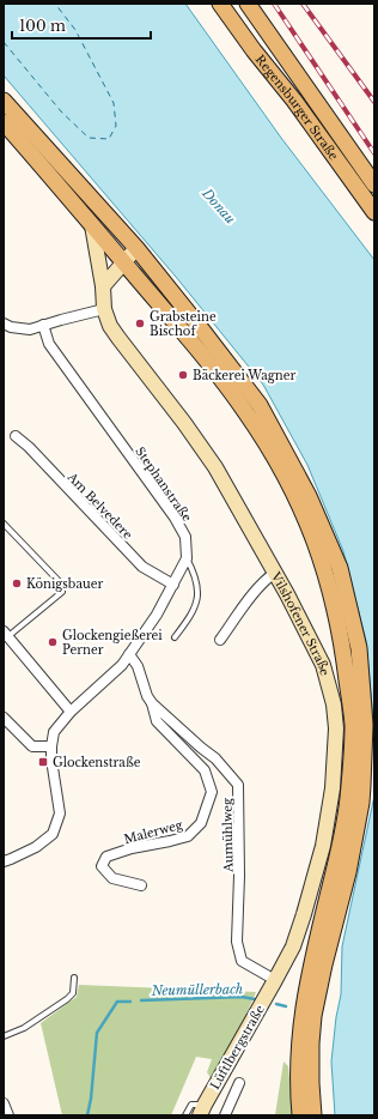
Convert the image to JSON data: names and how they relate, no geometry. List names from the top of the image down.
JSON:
{
  "streets": {
    "main road": ["Regensburger Straße"],
    "street": [
      "Stephanstraße",
      "Am Belvedere",
      "Vilshofener Straße",
      "Malerweg",
      "Aumühlweg",
      "Lüftlbergstraße"
    ]
  },
  "crossings": [
    ["Vilshofener Straße", "Aumühlweg"],
    ["Vilshofener Straße", "Lüftlbergstraße"],
    ["Malerweg", "Aumühlweg"],
    ["Aumühlweg", "Lüftlbergstraße"]
  ],
  "water": ["Donau", "Neumüllerbach"],
  "places": {
    "other": [
      "Grabsteine Bischof",
      "Bäckerei Wagner",
      "Königsbauer",
      "Glockengießerei Perner"
    ],
    "transit": ["Glockenstraße"]
  },
  "scale_bar": "100 m"
}
